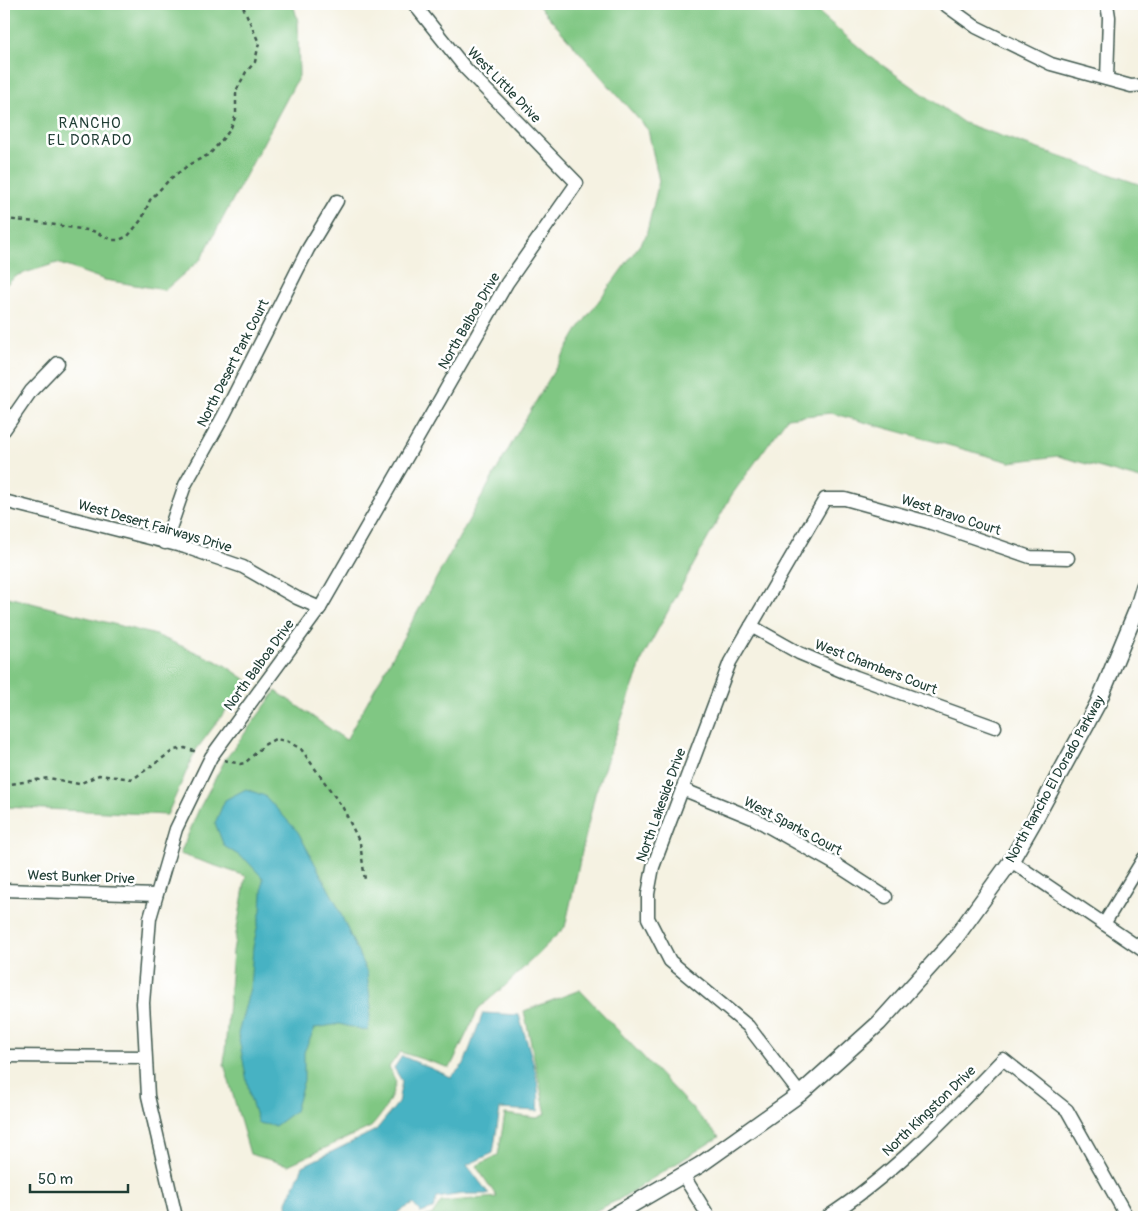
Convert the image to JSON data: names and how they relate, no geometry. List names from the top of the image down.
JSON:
{
  "streets": {
    "street": [
      "West Little Drive",
      "North Balboa Drive",
      "North Desert Park Court",
      "West Bravo Court",
      "West Desert Fairways Drive",
      "West Chambers Court",
      "North Rancho El Dorado Parkway",
      "North Lakeside Drive",
      "West Sparks Court",
      "West Bunker Drive",
      "North Kingston Drive"
    ]
  },
  "crossings": [
    ["West Little Drive", "North Balboa Drive"],
    ["North Balboa Drive", "West Desert Fairways Drive"],
    ["North Balboa Drive", "West Bunker Drive"],
    ["North Desert Park Court", "West Desert Fairways Drive"],
    ["West Bravo Court", "North Lakeside Drive"],
    ["West Chambers Court", "North Lakeside Drive"],
    ["North Rancho El Dorado Parkway", "North Lakeside Drive"],
    ["North Lakeside Drive", "West Sparks Court"]
  ],
  "districts": ["RANCHO EL DORADO"],
  "scale_bar": "50 m"
}
